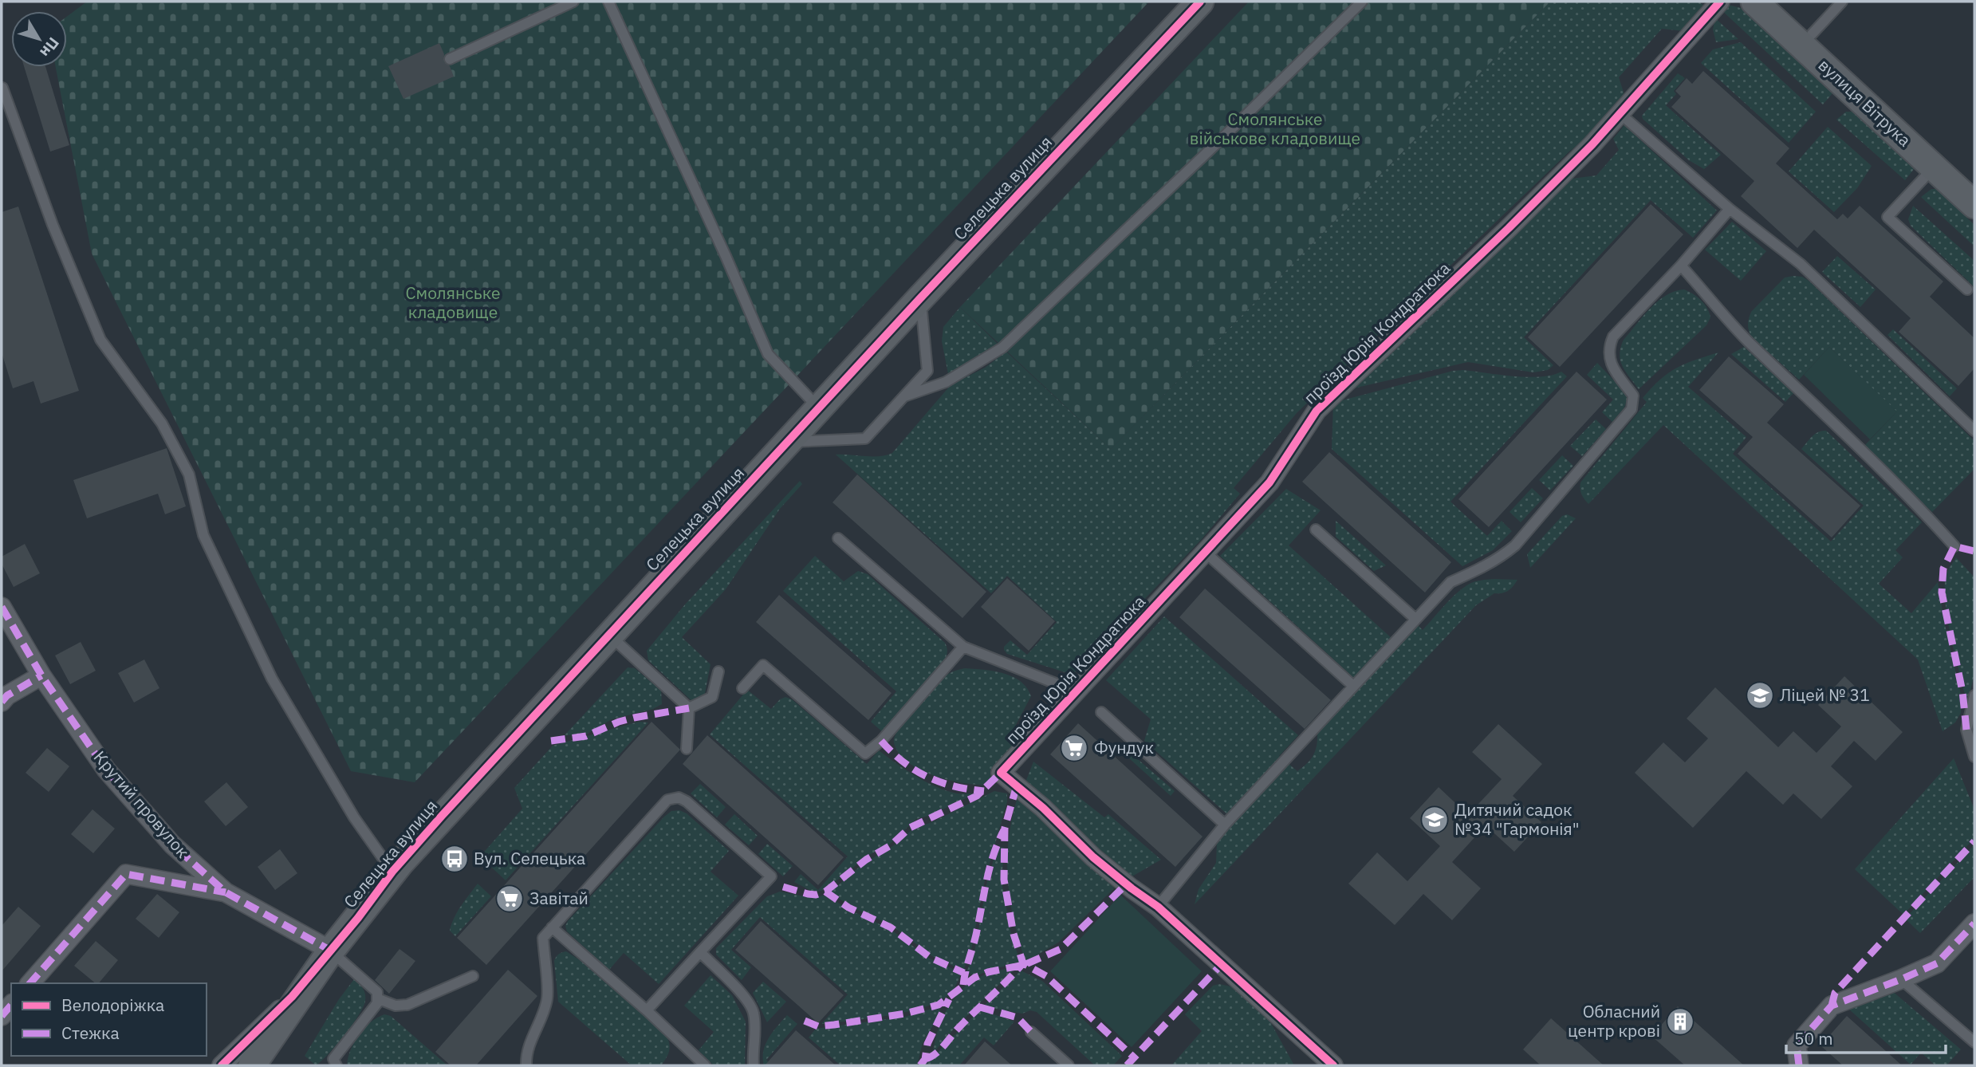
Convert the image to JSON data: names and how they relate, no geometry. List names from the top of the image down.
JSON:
{
  "streets": {
    "street": [
      "вулиця Вітрука",
      "Селецька вулиця",
      "проїзд Юрія Кондратюка",
      "Крутий провулок"
    ]
  },
  "crossings": [
    ["Селецька вулиця", "Крутий провулок"]
  ],
  "parks": ["Смолянське військове кладовище", "Смолянське кладовище"],
  "places": {
    "school or university": ["Ліцей № 31", "Дитячий садок №34 \"Гармонія\""],
    "supermarket": ["Фундук", "Завітай"],
    "bus stop": ["Вул. Селецька"],
    "building": ["Обласний центр крові"]
  },
  "legend": ["Велодоріжка", "Стежка"],
  "scale_bar": "50 m",
  "north": "bottom right"
}
